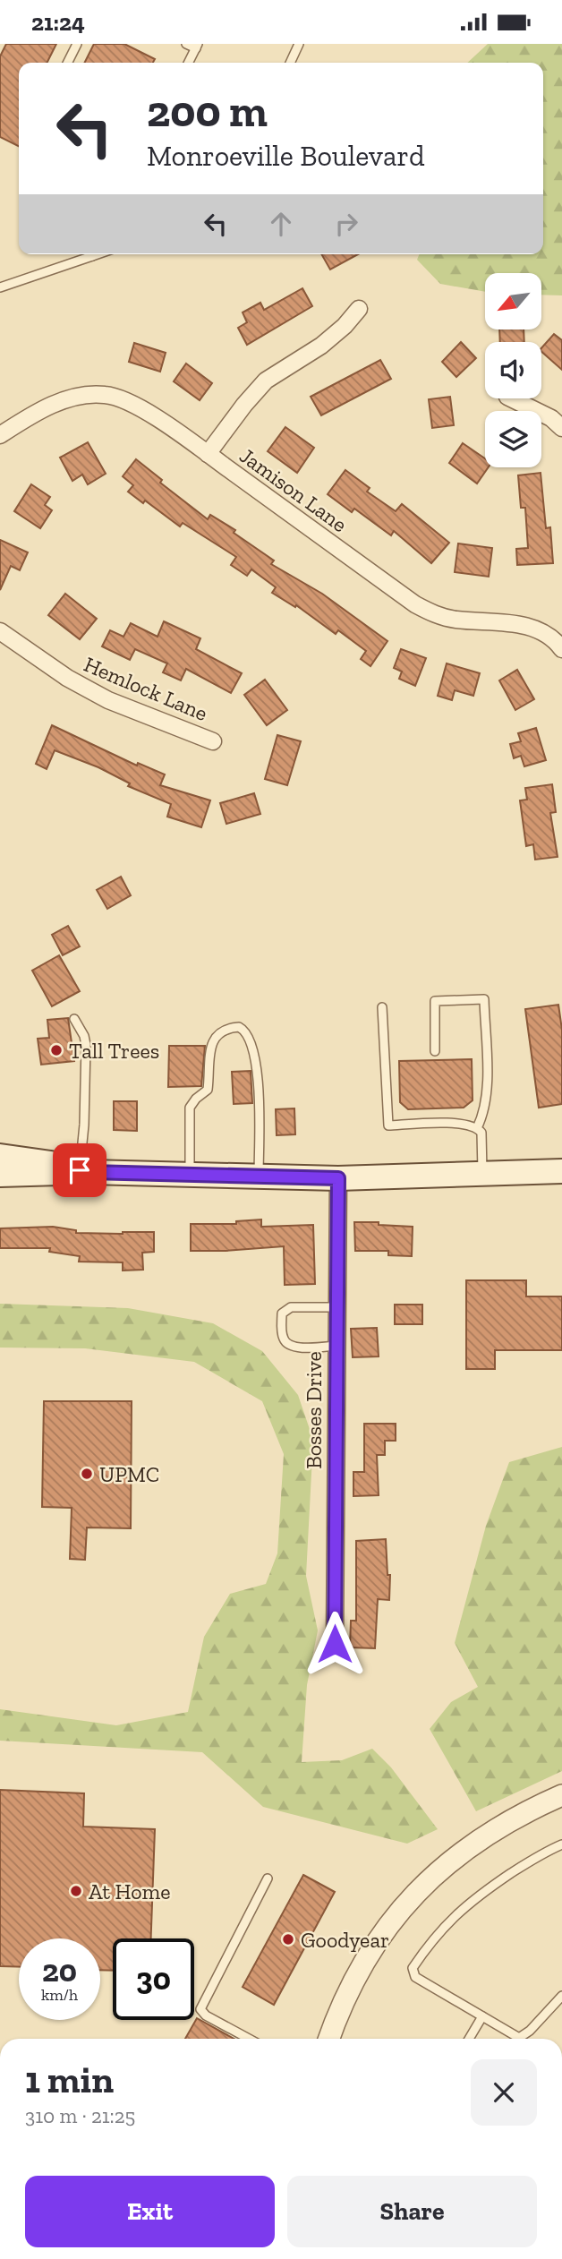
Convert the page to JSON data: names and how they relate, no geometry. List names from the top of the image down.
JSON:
{
  "streets": {
    "street": ["Jamison Lane", "Hemlock Lane", "Bosses Drive"]
  },
  "places": [
    "Tall Trees",
    "UPMC",
    "At Home",
    "Goodyear"
  ],
  "north": "bottom left",
  "page": {
    "status": "21:24",
    "turn": ["200 m", "Monroeville Boulevard"],
    "speed": "20 km/h",
    "limit": "30",
    "heading": ["1 min", "310 m · 21:25"],
    "buttons": ["Exit", "Share"]
  }
}
